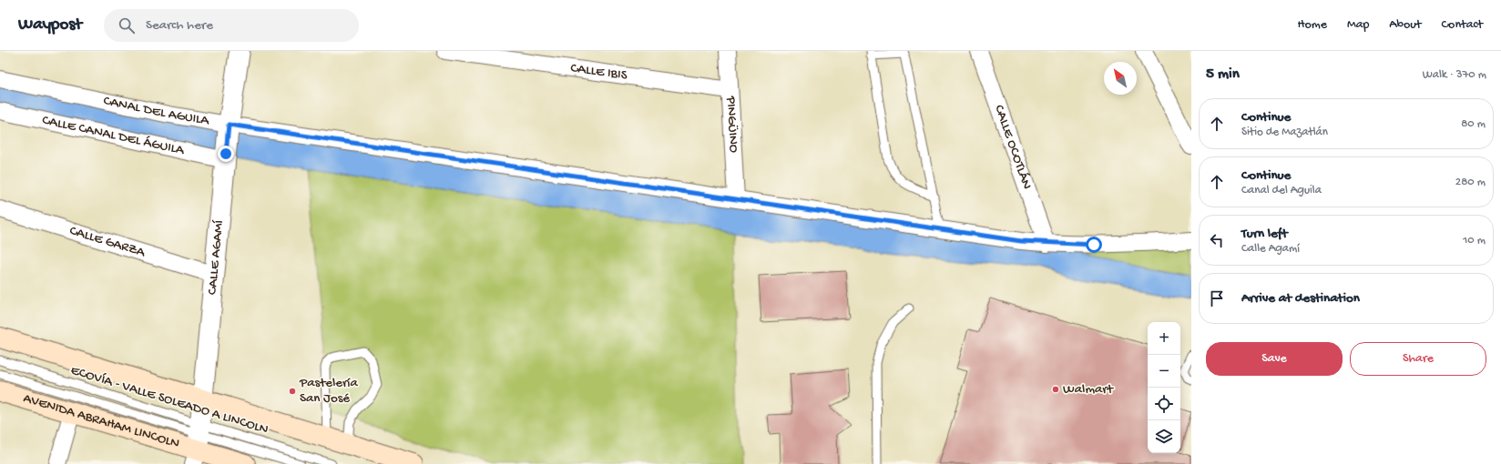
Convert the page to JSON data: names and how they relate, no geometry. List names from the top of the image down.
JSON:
{
  "streets": {
    "main road": ["AVENIDA ABRAHAM LINCOLN"],
    "street": [
      "CALLE IBIS",
      "CANAL DEL AGUILA",
      "PINGÜINO",
      "CALLE CANAL DEL ÁGUILA",
      "CALLE OCOTLÁN",
      "CALLE GARZA",
      "CALLE AGAMÍ"
    ],
    "lane": ["ECOVÍA - VALLE SOLEADO A LINCOLN"]
  },
  "crossings": [
    ["CALLE IBIS", "PINGÜINO"],
    ["CANAL DEL AGUILA", "PINGÜINO"],
    ["CANAL DEL AGUILA", "CALLE OCOTLÁN"],
    ["CANAL DEL AGUILA", "CALLE AGAMÍ"],
    ["CALLE CANAL DEL ÁGUILA", "CALLE AGAMÍ"],
    ["CALLE GARZA", "CALLE AGAMÍ"],
    ["CALLE AGAMÍ", "ECOVÍA - VALLE SOLEADO A LINCOLN"],
    ["CALLE AGAMÍ", "AVENIDA ABRAHAM LINCOLN"],
    ["ECOVÍA - VALLE SOLEADO A LINCOLN", "AVENIDA ABRAHAM LINCOLN"]
  ],
  "places": ["Walmart", "Pastelería San José"],
  "north": "top left",
  "page": {
    "header": "Waypost",
    "search": "Search here",
    "nav": [
      "Home",
      "Map",
      "About",
      "Contact"
    ],
    "heading": ["5 min", "Walk · 370 m"],
    "list": [
      ["Continue", "Sitio de Mazatlán", "80 m"],
      ["Continue", "Canal del Aguila", "280 m"],
      ["Turn left", "Calle Agamí", "10 m"],
      "Arrive at destination"
    ],
    "map_buttons": ["+", "−"],
    "buttons": ["Save", "Share"]
  }
}
